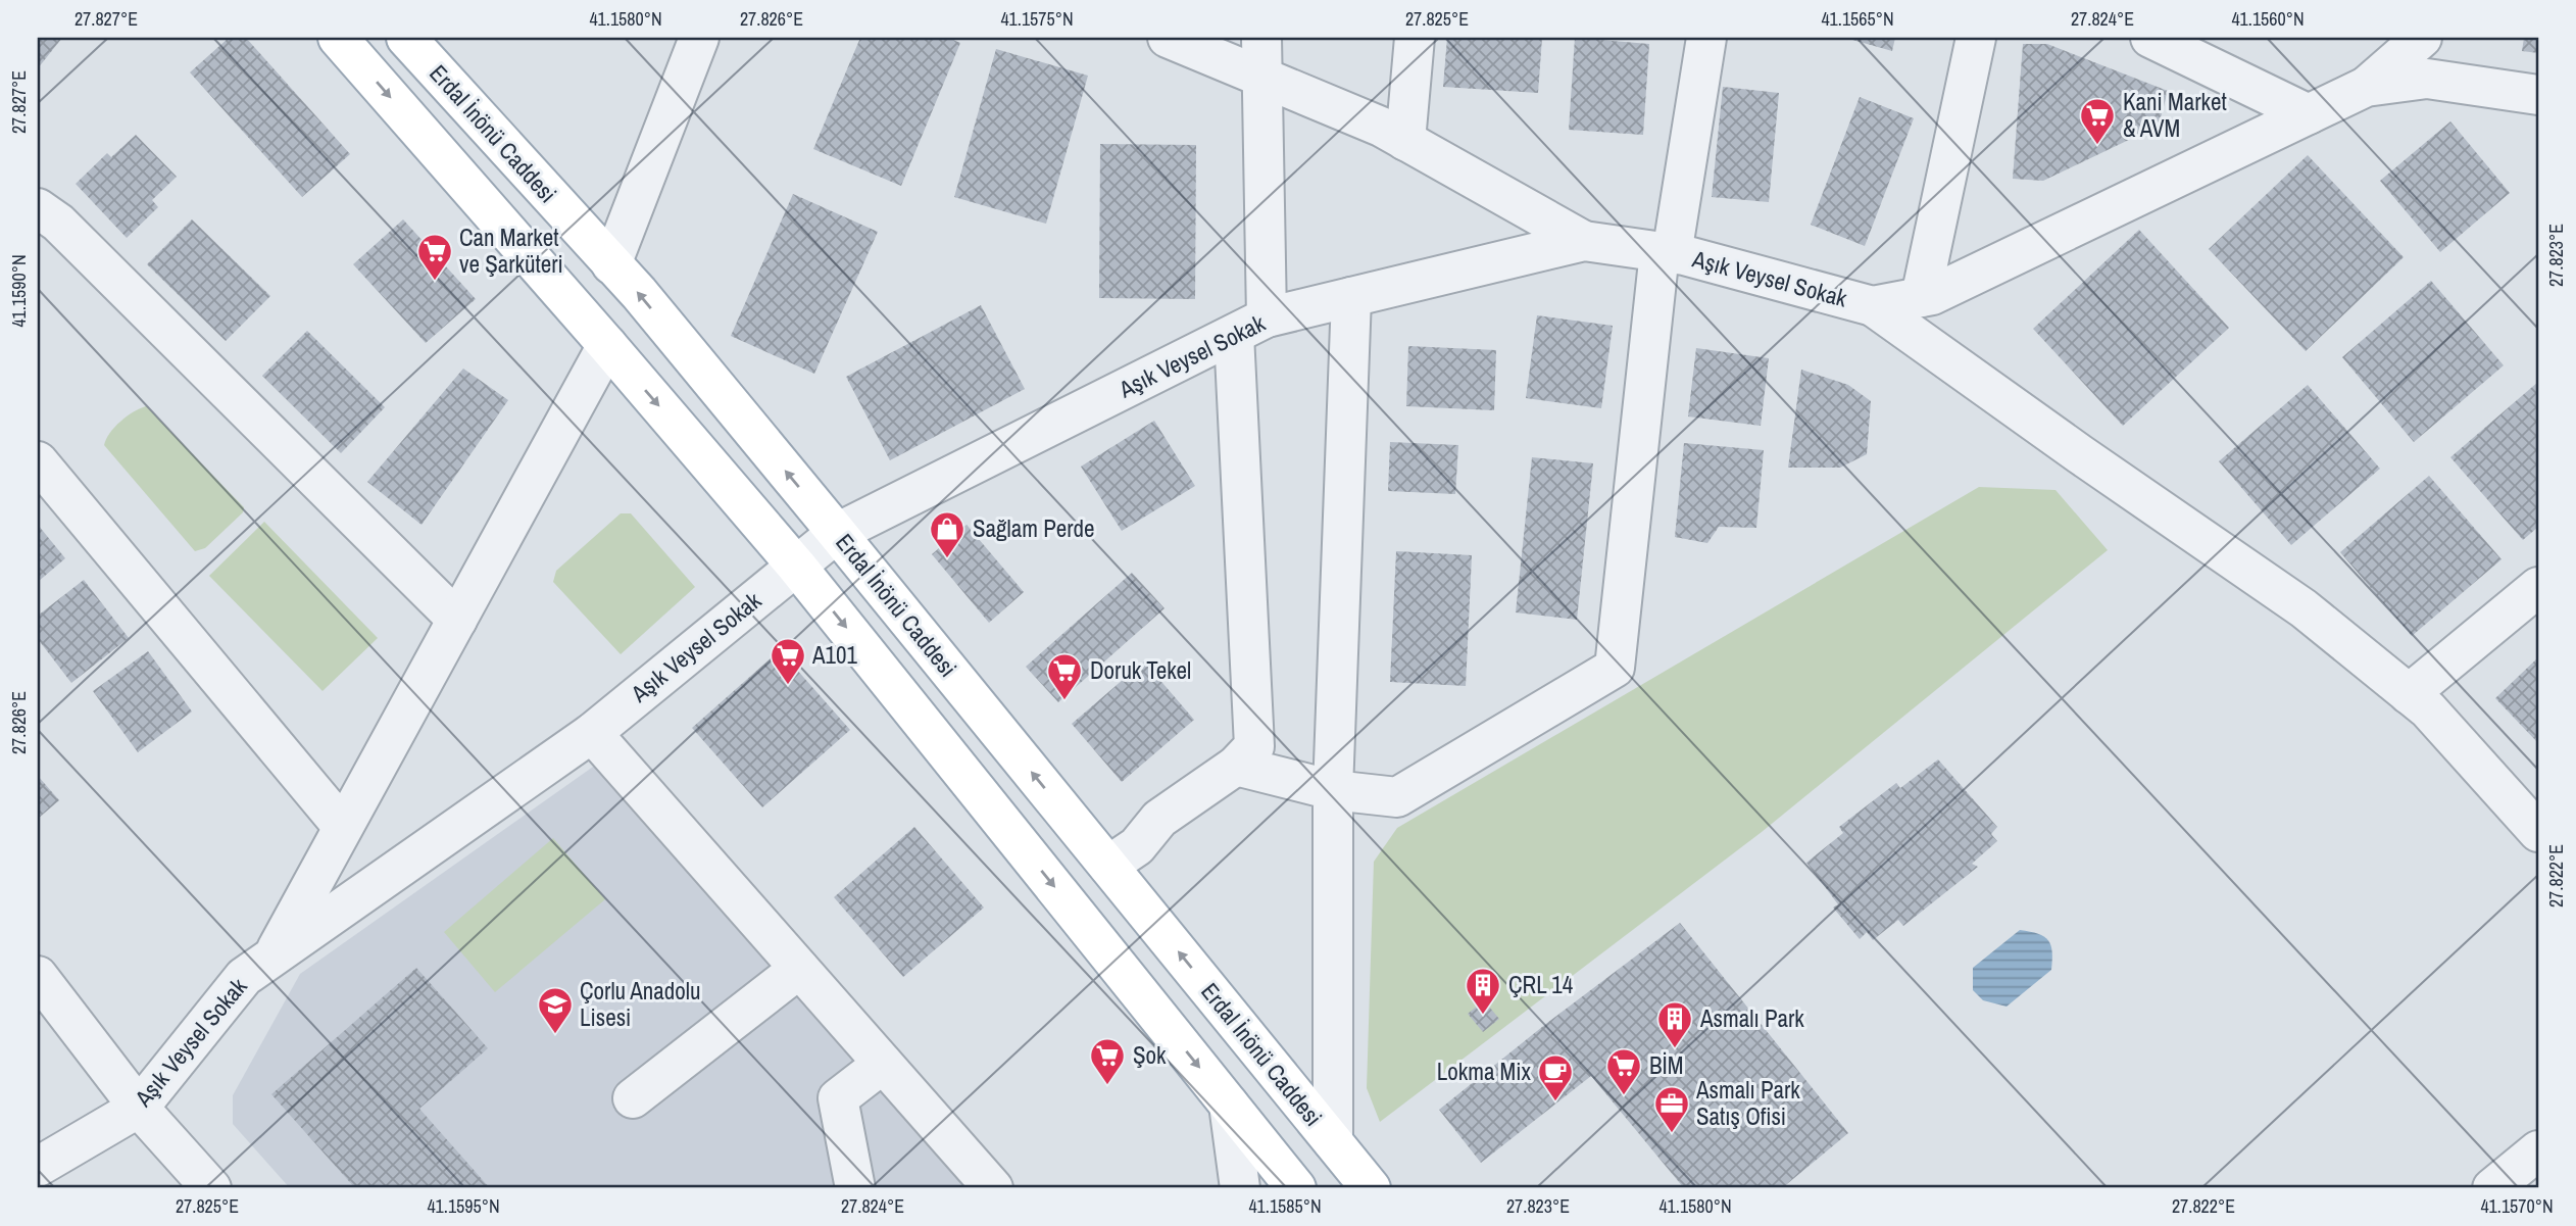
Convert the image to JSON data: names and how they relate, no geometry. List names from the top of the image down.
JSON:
{
  "streets": {
    "main road": ["Erdal İnönü Caddesi"],
    "street": ["Aşık Veysel Sokak"]
  },
  "crossings": [
    ["Erdal İnönü Caddesi", "Aşık Veysel Sokak"]
  ],
  "places": {
    "supermarket": [
      "Kani Market & AVM",
      "Can Market ve Şarküteri",
      "A101",
      "Doruk Tekel",
      "Şok",
      "BİM"
    ],
    "shop": ["Sağlam Perde"],
    "building": ["ÇRL 14", "Asmalı Park"],
    "school or university": ["Çorlu Anadolu Lisesi"],
    "cafe": ["Lokma Mix"],
    "office": ["Asmalı Park Satış Ofisi"]
  },
  "coordinates": [
    "27.827°E",
    "41.1580°N",
    "27.826°E",
    "41.1575°N",
    "27.825°E",
    "41.1565°N",
    "27.824°E",
    "41.1560°N",
    "27.823°E",
    "41.1590°N",
    "27.822°E",
    "41.1595°N",
    "41.1585°N",
    "41.1570°N"
  ]
}
